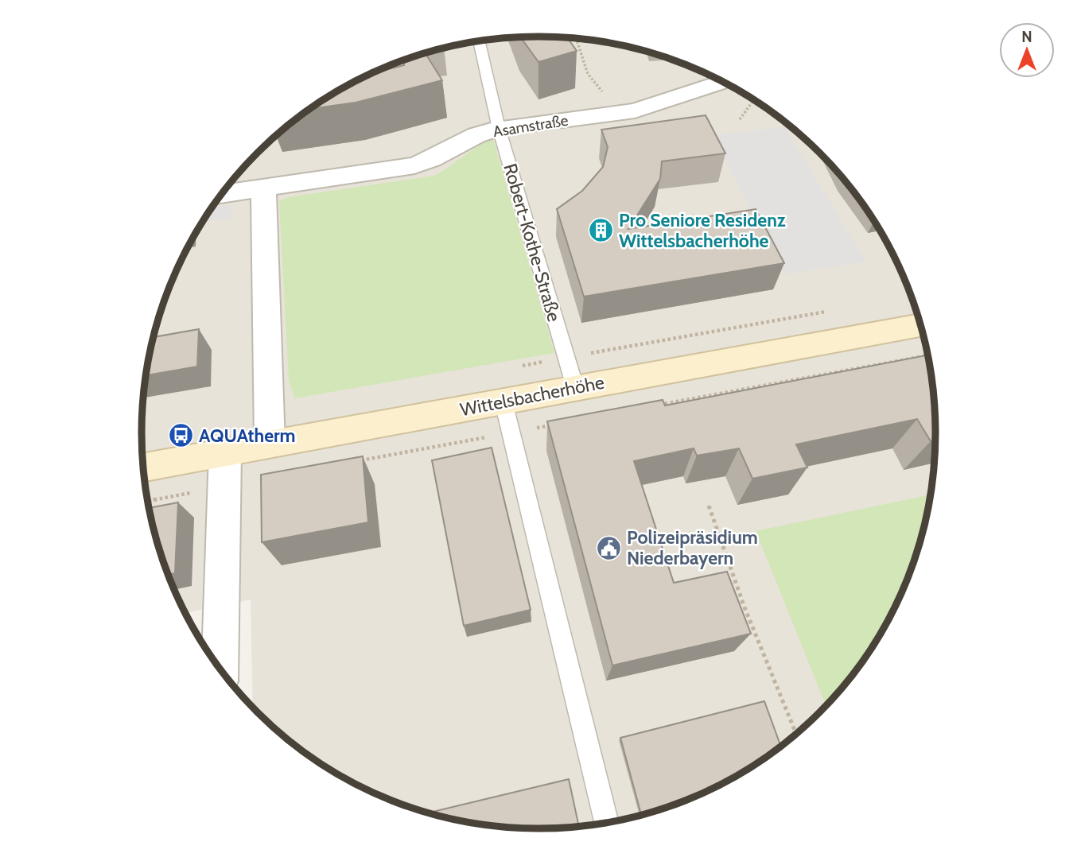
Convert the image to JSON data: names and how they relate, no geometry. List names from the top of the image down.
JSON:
{
  "streets": {
    "street": ["Asamstraße", "Wittelsbacherhöhe"],
    "lane": ["Robert-Kothe-Straße"]
  },
  "crossings": [
    ["Asamstraße", "Robert-Kothe-Straße"],
    ["Robert-Kothe-Straße", "Wittelsbacherhöhe"]
  ],
  "places": {
    "building": ["Pro Seniore Residenz Wittelsbacherhöhe"],
    "bus stop": ["AQUAtherm"],
    "public building": ["Polizeipräsidium Niederbayern"]
  },
  "north": "top"
}
